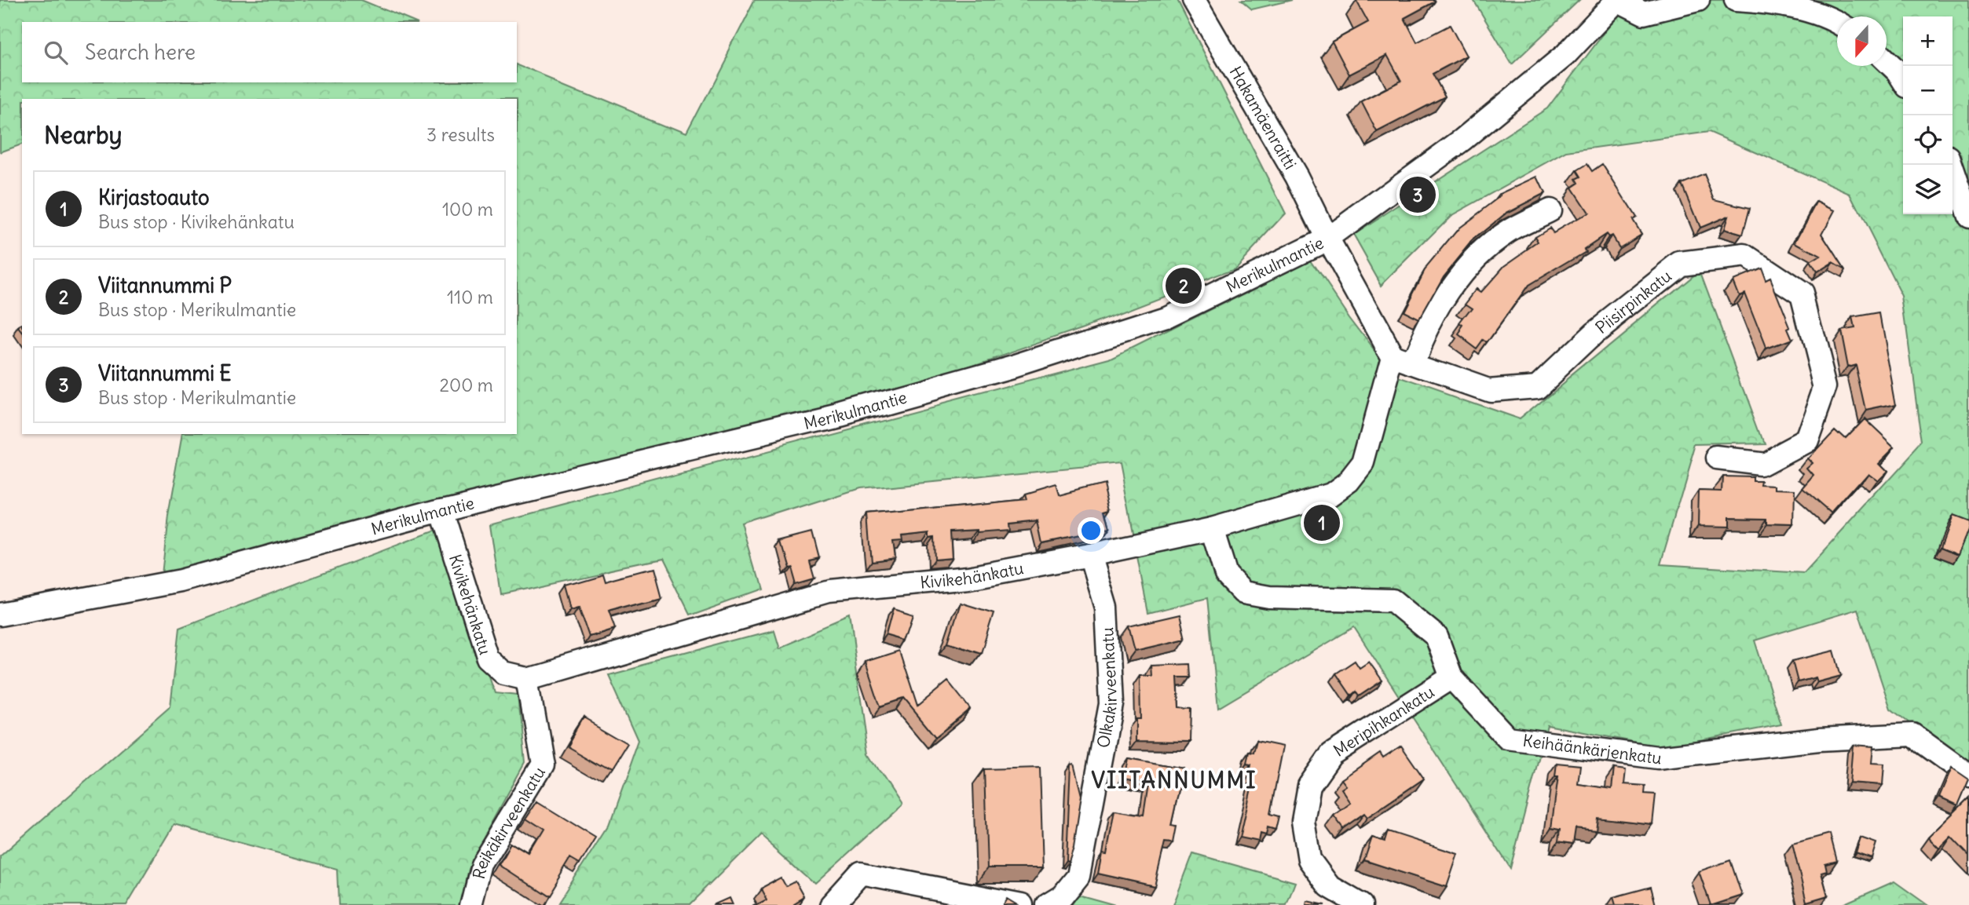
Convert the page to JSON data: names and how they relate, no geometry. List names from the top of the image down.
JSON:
{
  "streets": {
    "street": [
      "Hakamäenraitti",
      "Merikulmantie",
      "Piisirpinkatu",
      "Kivikehänkatu",
      "Olkakirveenkatu",
      "Meripihkankatu",
      "Keihäänkärjenkatu",
      "Reikäkirveenkatu"
    ]
  },
  "crossings": [
    ["Hakamäenraitti", "Merikulmantie"],
    ["Merikulmantie", "Kivikehänkatu"],
    ["Piisirpinkatu", "Kivikehänkatu"],
    ["Kivikehänkatu", "Olkakirveenkatu"],
    ["Kivikehänkatu", "Keihäänkärjenkatu"],
    ["Kivikehänkatu", "Reikäkirveenkatu"],
    ["Meripihkankatu", "Keihäänkärjenkatu"]
  ],
  "districts": ["VIITANNUMMI"],
  "north": "bottom",
  "page": {
    "map_buttons": ["+", "−"],
    "search": "Search here",
    "heading": ["Nearby", "3 results"],
    "list": [
      {
        "mark": "1",
        "name": "Kirjastoauto",
        "note": "Bus stop · Kivikehänkatu",
        "value": "100 m"
      },
      {
        "mark": "2",
        "name": "Viitannummi P",
        "note": "Bus stop · Merikulmantie",
        "value": "110 m"
      },
      {
        "mark": "3",
        "name": "Viitannummi E",
        "note": "Bus stop · Merikulmantie",
        "value": "200 m"
      }
    ],
    "pins": ["3", "2", "1"]
  }
}
